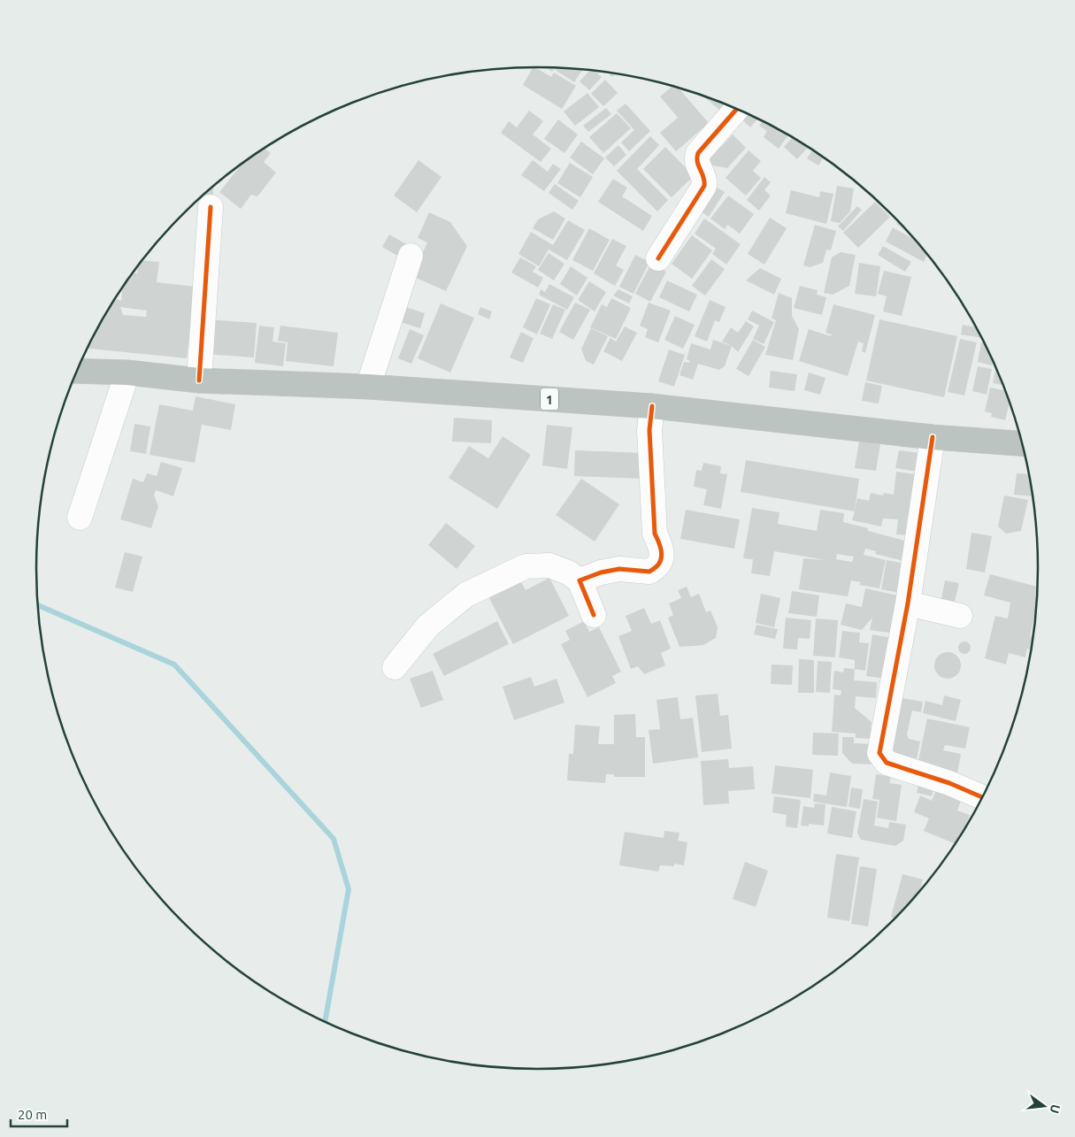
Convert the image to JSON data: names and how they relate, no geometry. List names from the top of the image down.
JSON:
{
  "streets": {
    "highway": ["1"]
  },
  "scale_bar": "20 m",
  "north": "right"
}
